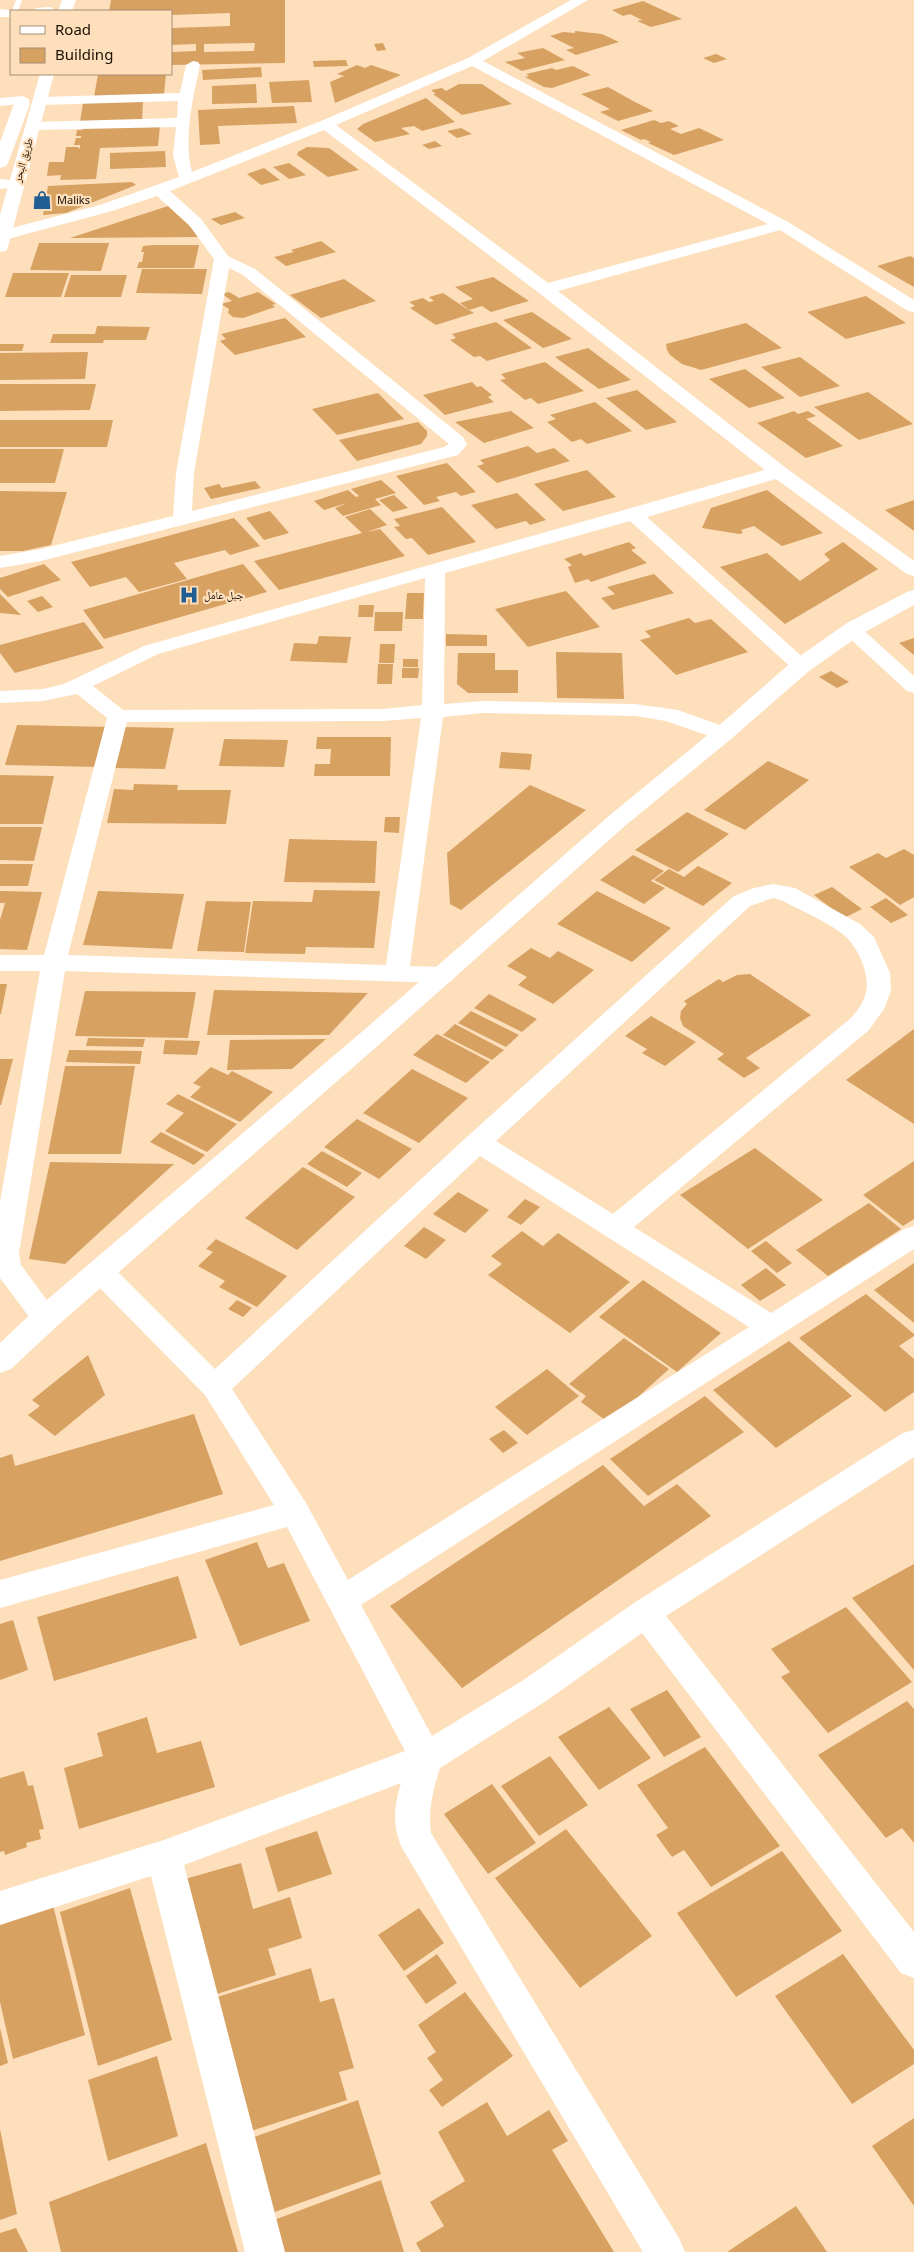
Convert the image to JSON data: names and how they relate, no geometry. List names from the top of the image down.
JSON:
{
  "streets": {
    "main road": ["طريق البحر"]
  },
  "places": {
    "shop": ["Maliks"],
    "hospital": ["جبل عامل"]
  },
  "legend": ["Road", "Building"]
}
